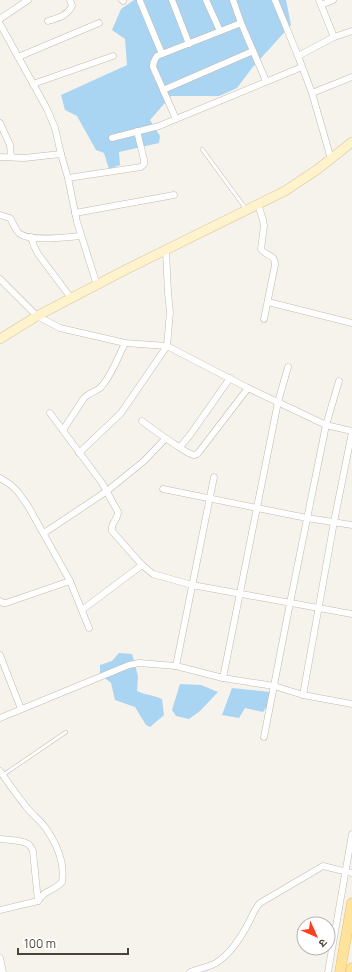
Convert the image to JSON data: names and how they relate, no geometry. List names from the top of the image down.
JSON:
{
  "scale_bar": "100 m",
  "north": "bottom right"
}
